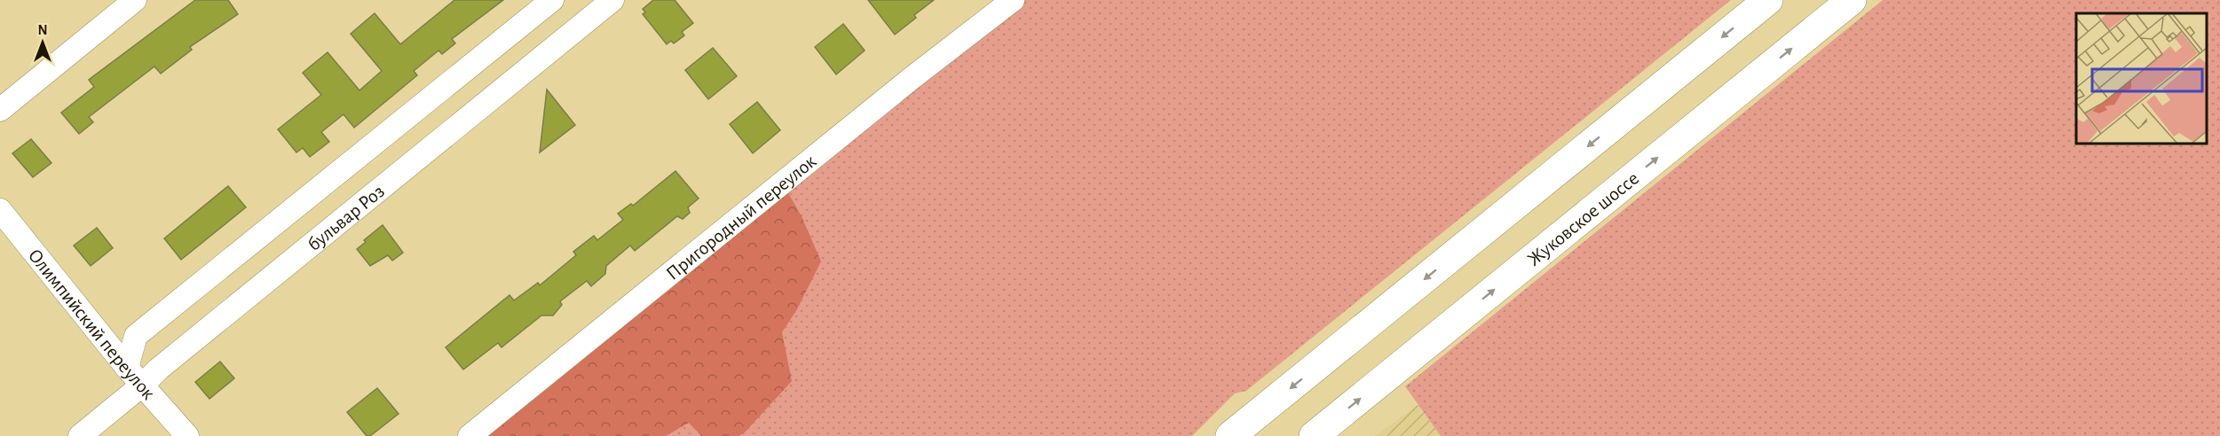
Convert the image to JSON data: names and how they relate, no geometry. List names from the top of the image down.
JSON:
{
  "streets": {
    "main road": ["Жуковское шоссе"],
    "street": ["бульвар Роз", "Пригородный переулок", "Олимпийский переулок"]
  },
  "crossings": [
    ["бульвар Роз", "Олимпийский переулок"]
  ],
  "north": "top"
}
